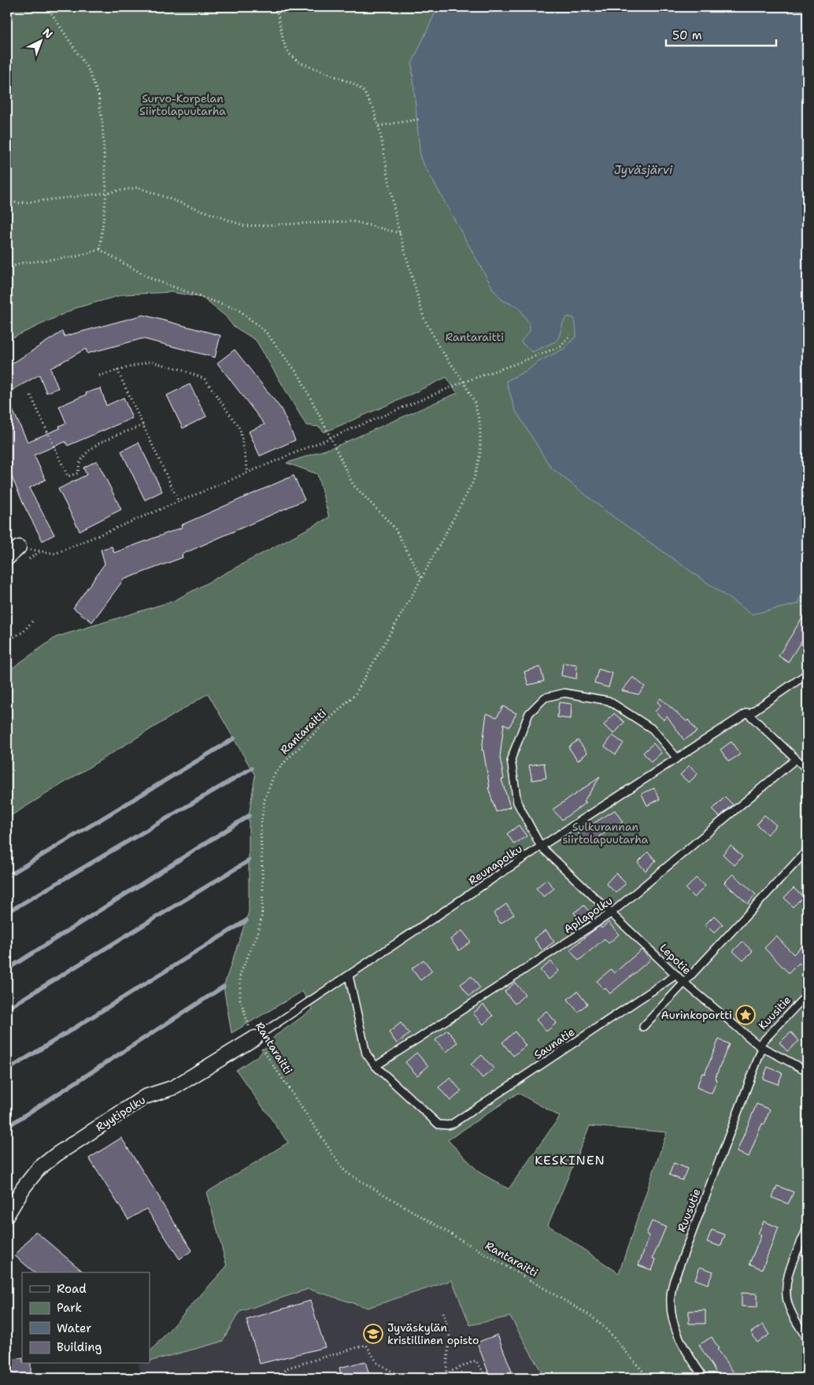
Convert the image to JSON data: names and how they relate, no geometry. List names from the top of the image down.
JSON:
{
  "streets": {
    "street": ["Ryytipolku"],
    "lane": [
      "Reunapolku",
      "Apilapolku",
      "Lepotie",
      "Kuusitie",
      "Saunatie",
      "Ruusutie"
    ],
    "path": ["Rantaraitti"]
  },
  "crossings": [
    ["Rantaraitti", "Reunapolku"],
    ["Rantaraitti", "Ryytipolku"],
    ["Reunapolku", "Lepotie"],
    ["Reunapolku", "Ryytipolku"],
    ["Apilapolku", "Lepotie"],
    ["Apilapolku", "Saunatie"],
    ["Lepotie", "Kuusitie"],
    ["Lepotie", "Saunatie"],
    ["Lepotie", "Ruusutie"],
    ["Kuusitie", "Ruusutie"]
  ],
  "districts": ["KESKINEN"],
  "water": ["Jyväsjärvi"],
  "parks": ["Survo-Korpelan Siirtolapuutarha", "Rantaraitti", "Sulkurannan siirtolapuutarha"],
  "places": {
    "place": ["Aurinkoportti"],
    "school or university": ["Jyväskylän kristillinen opisto"]
  },
  "legend": [
    "Road",
    "Park",
    "Water",
    "Building"
  ],
  "scale_bar": "50 m",
  "north": "top right"
}
